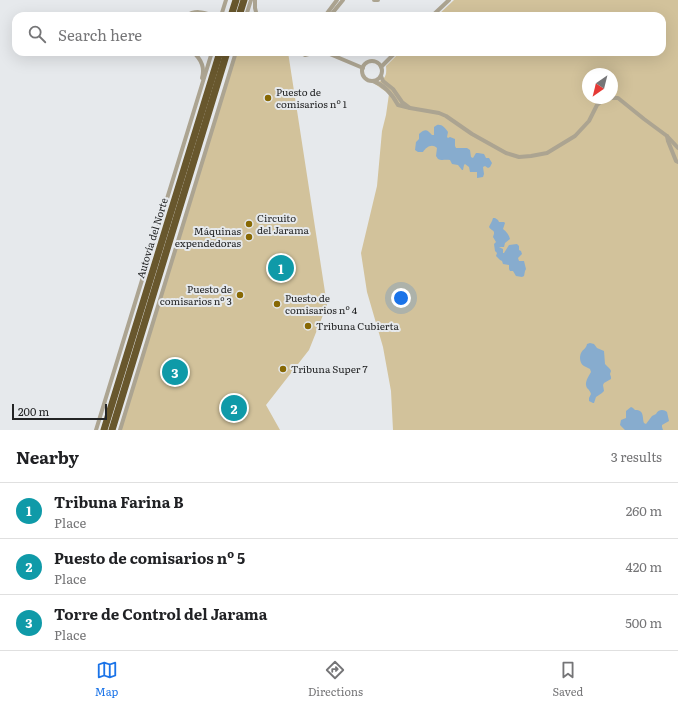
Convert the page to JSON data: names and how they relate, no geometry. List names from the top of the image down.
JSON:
{
  "streets": {
    "highway": ["Autovía del Norte"]
  },
  "places": [
    "Puesto de comisarios nº 1",
    "Circuito del Jarama",
    "Máquinas expendedoras",
    "Puesto de comisarios nº 3",
    "Puesto de comisarios nº 4",
    "Tribuna Cubierta",
    "Tribuna Super 7"
  ],
  "scale_bar": "200 m",
  "north": "bottom left",
  "page": {
    "search": "Search here",
    "pins": ["1", "3", "2"],
    "scale": "200 m",
    "heading": ["Nearby", "3 results"],
    "list": [
      {
        "mark": "1",
        "name": "Tribuna Farina B",
        "note": "Place",
        "value": "260 m"
      },
      {
        "mark": "2",
        "name": "Puesto de comisarios nº 5",
        "note": "Place",
        "value": "420 m"
      },
      {
        "mark": "3",
        "name": "Torre de Control del Jarama",
        "note": "Place",
        "value": "500 m"
      }
    ],
    "nav": ["Map", "Directions", "Saved"]
  }
}
